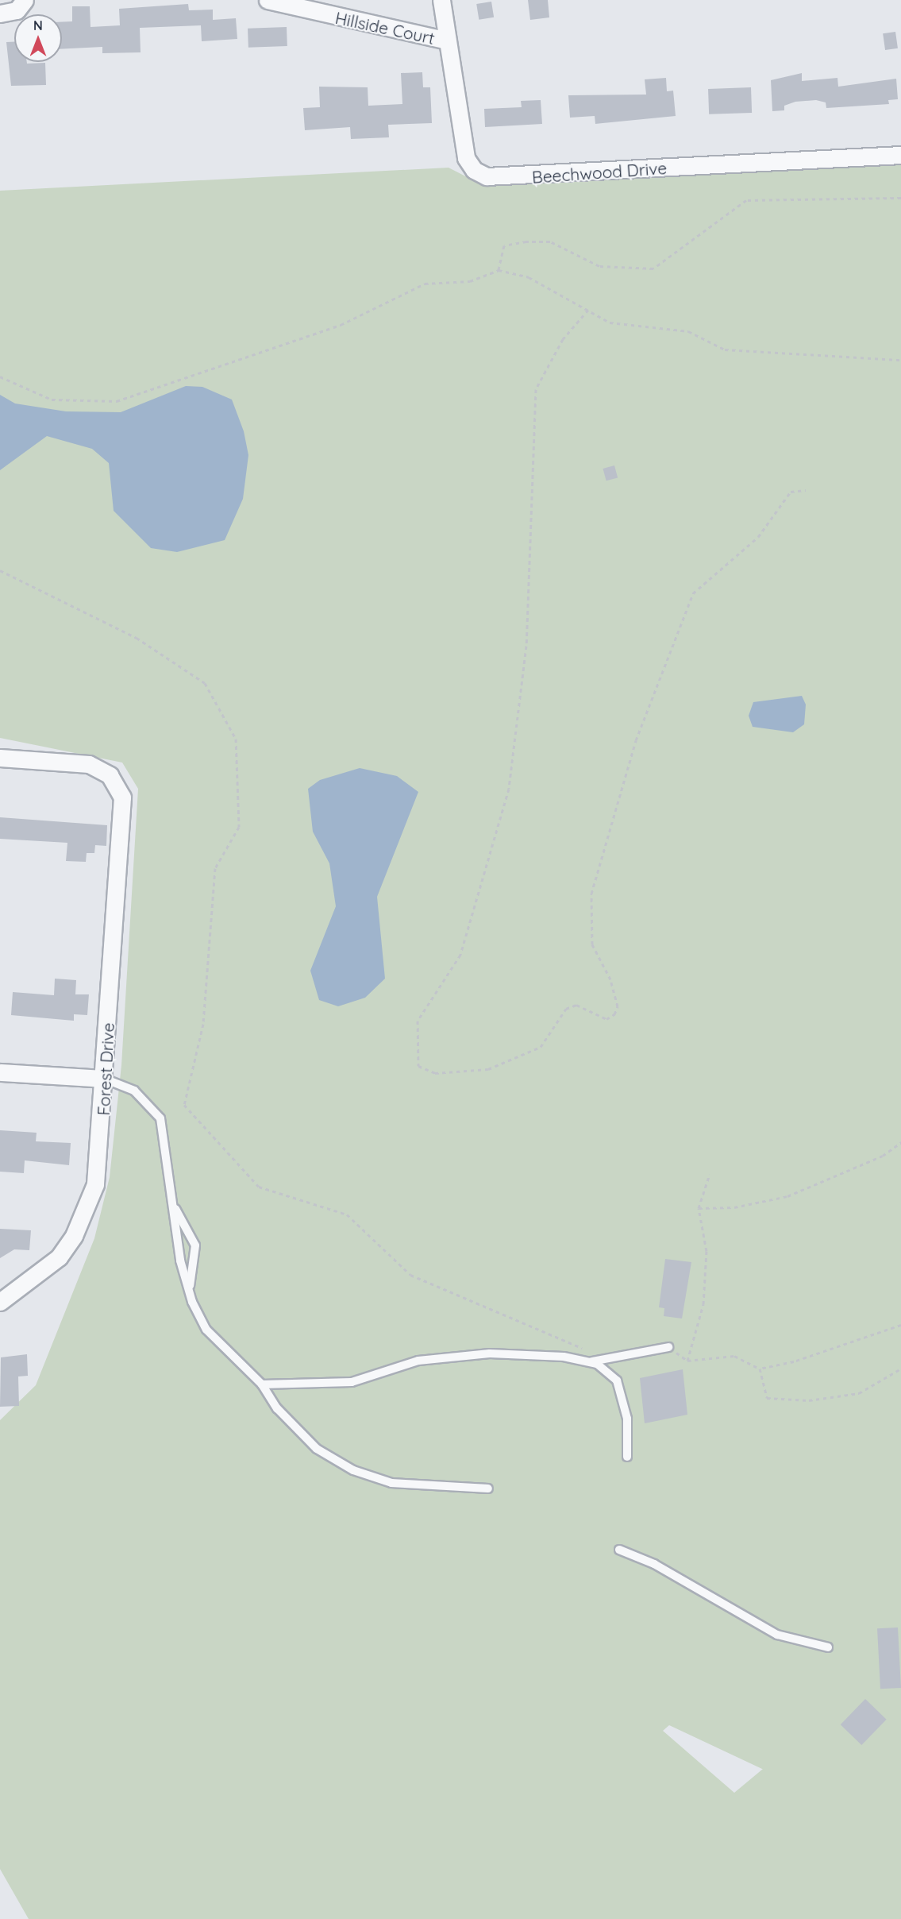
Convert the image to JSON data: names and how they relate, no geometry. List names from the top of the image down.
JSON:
{
  "streets": {
    "street": ["Hillside Court", "Beechwood Drive", "Forest Drive"]
  },
  "crossings": [
    ["Hillside Court", "Beechwood Drive"]
  ],
  "north": "top"
}
